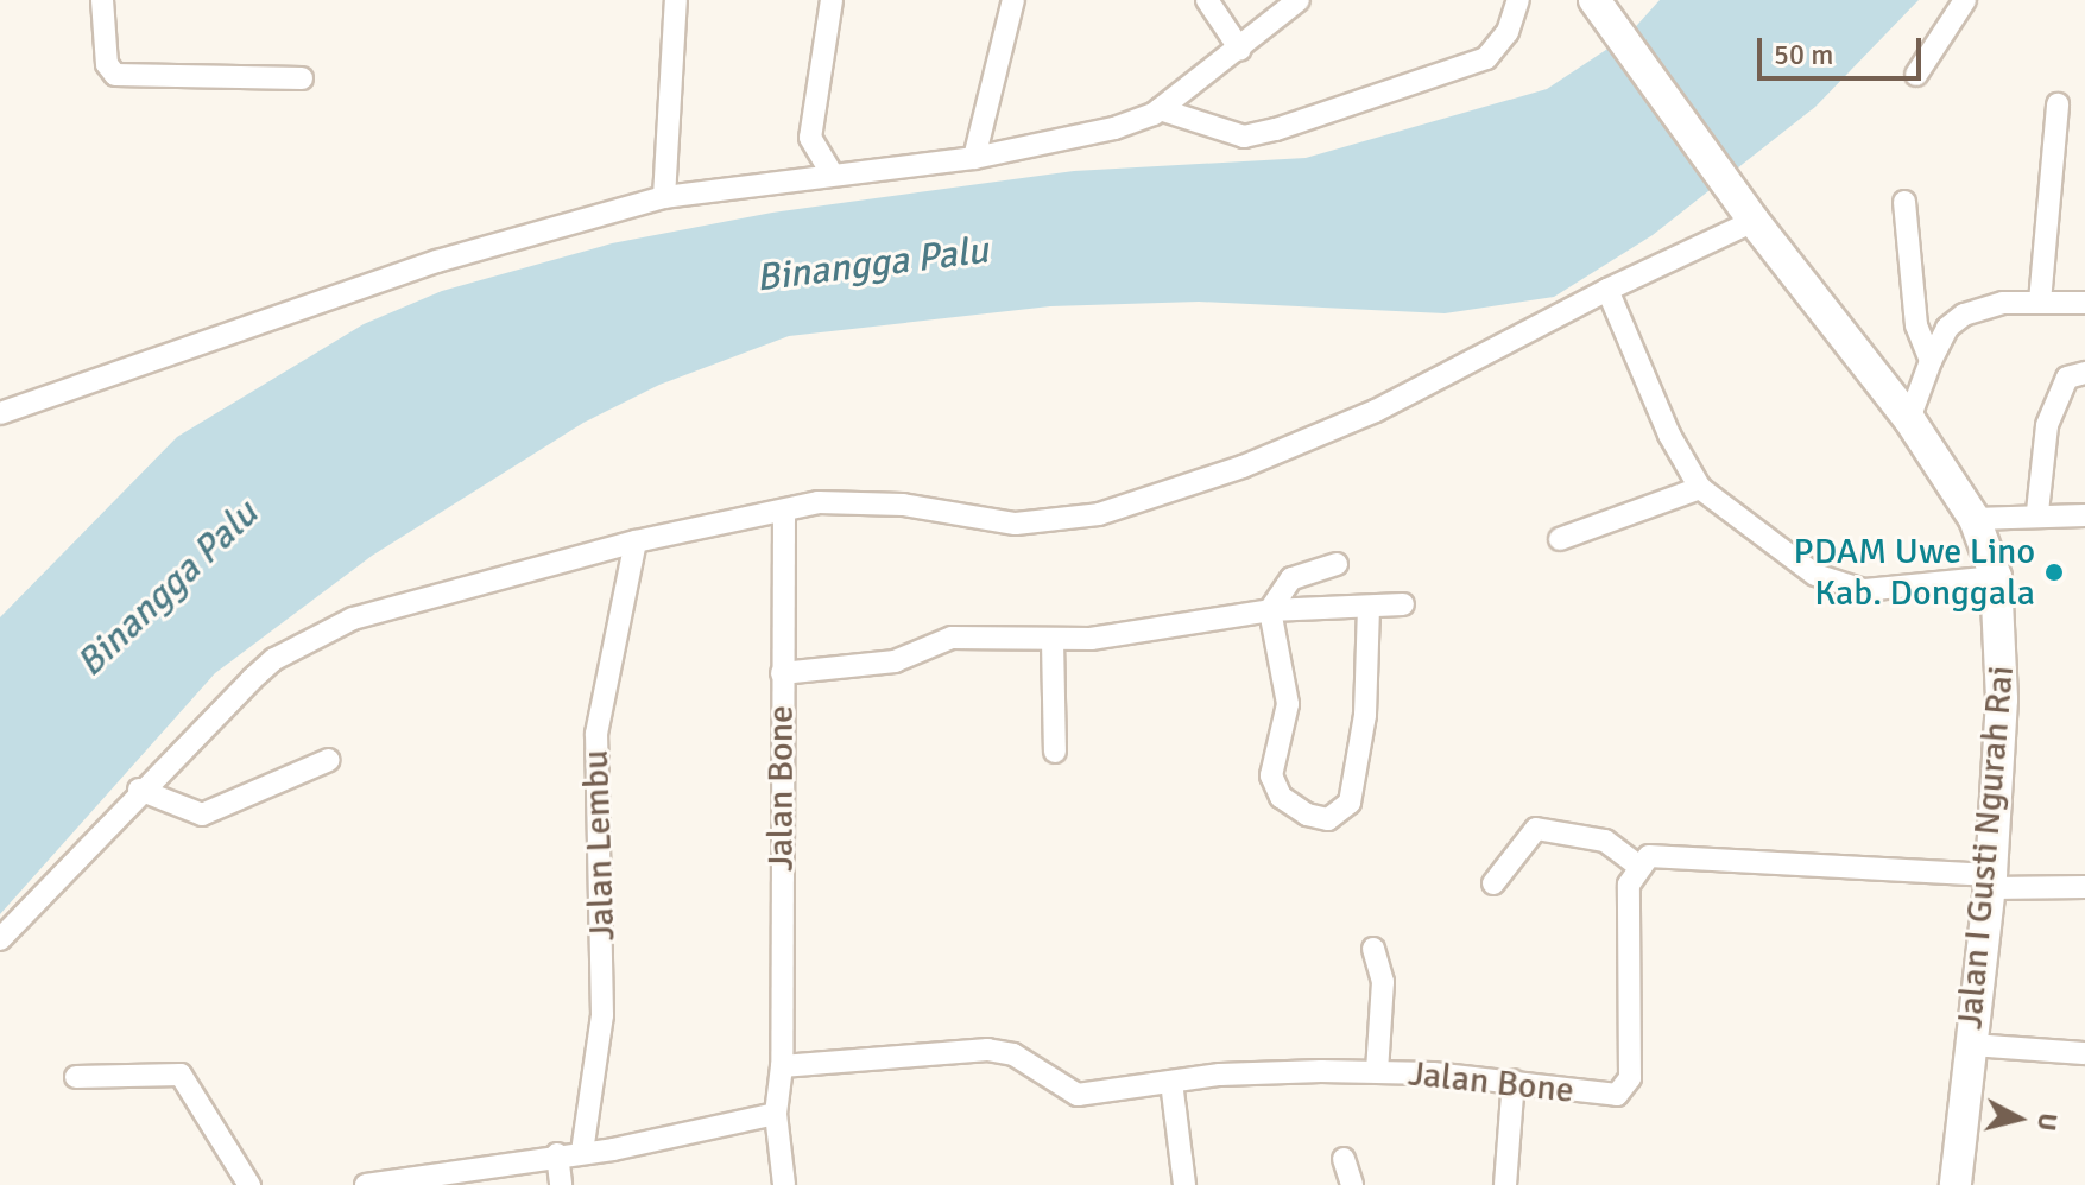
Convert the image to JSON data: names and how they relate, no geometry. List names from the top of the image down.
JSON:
{
  "streets": {
    "main road": ["Jalan I Gusti Ngurah Rai"],
    "street": ["Jalan Bone", "Jalan Lembu"]
  },
  "water": ["Binangga Palu"],
  "places": ["PDAM Uwe Lino Kab. Donggala"],
  "scale_bar": "50 m",
  "north": "right"
}
